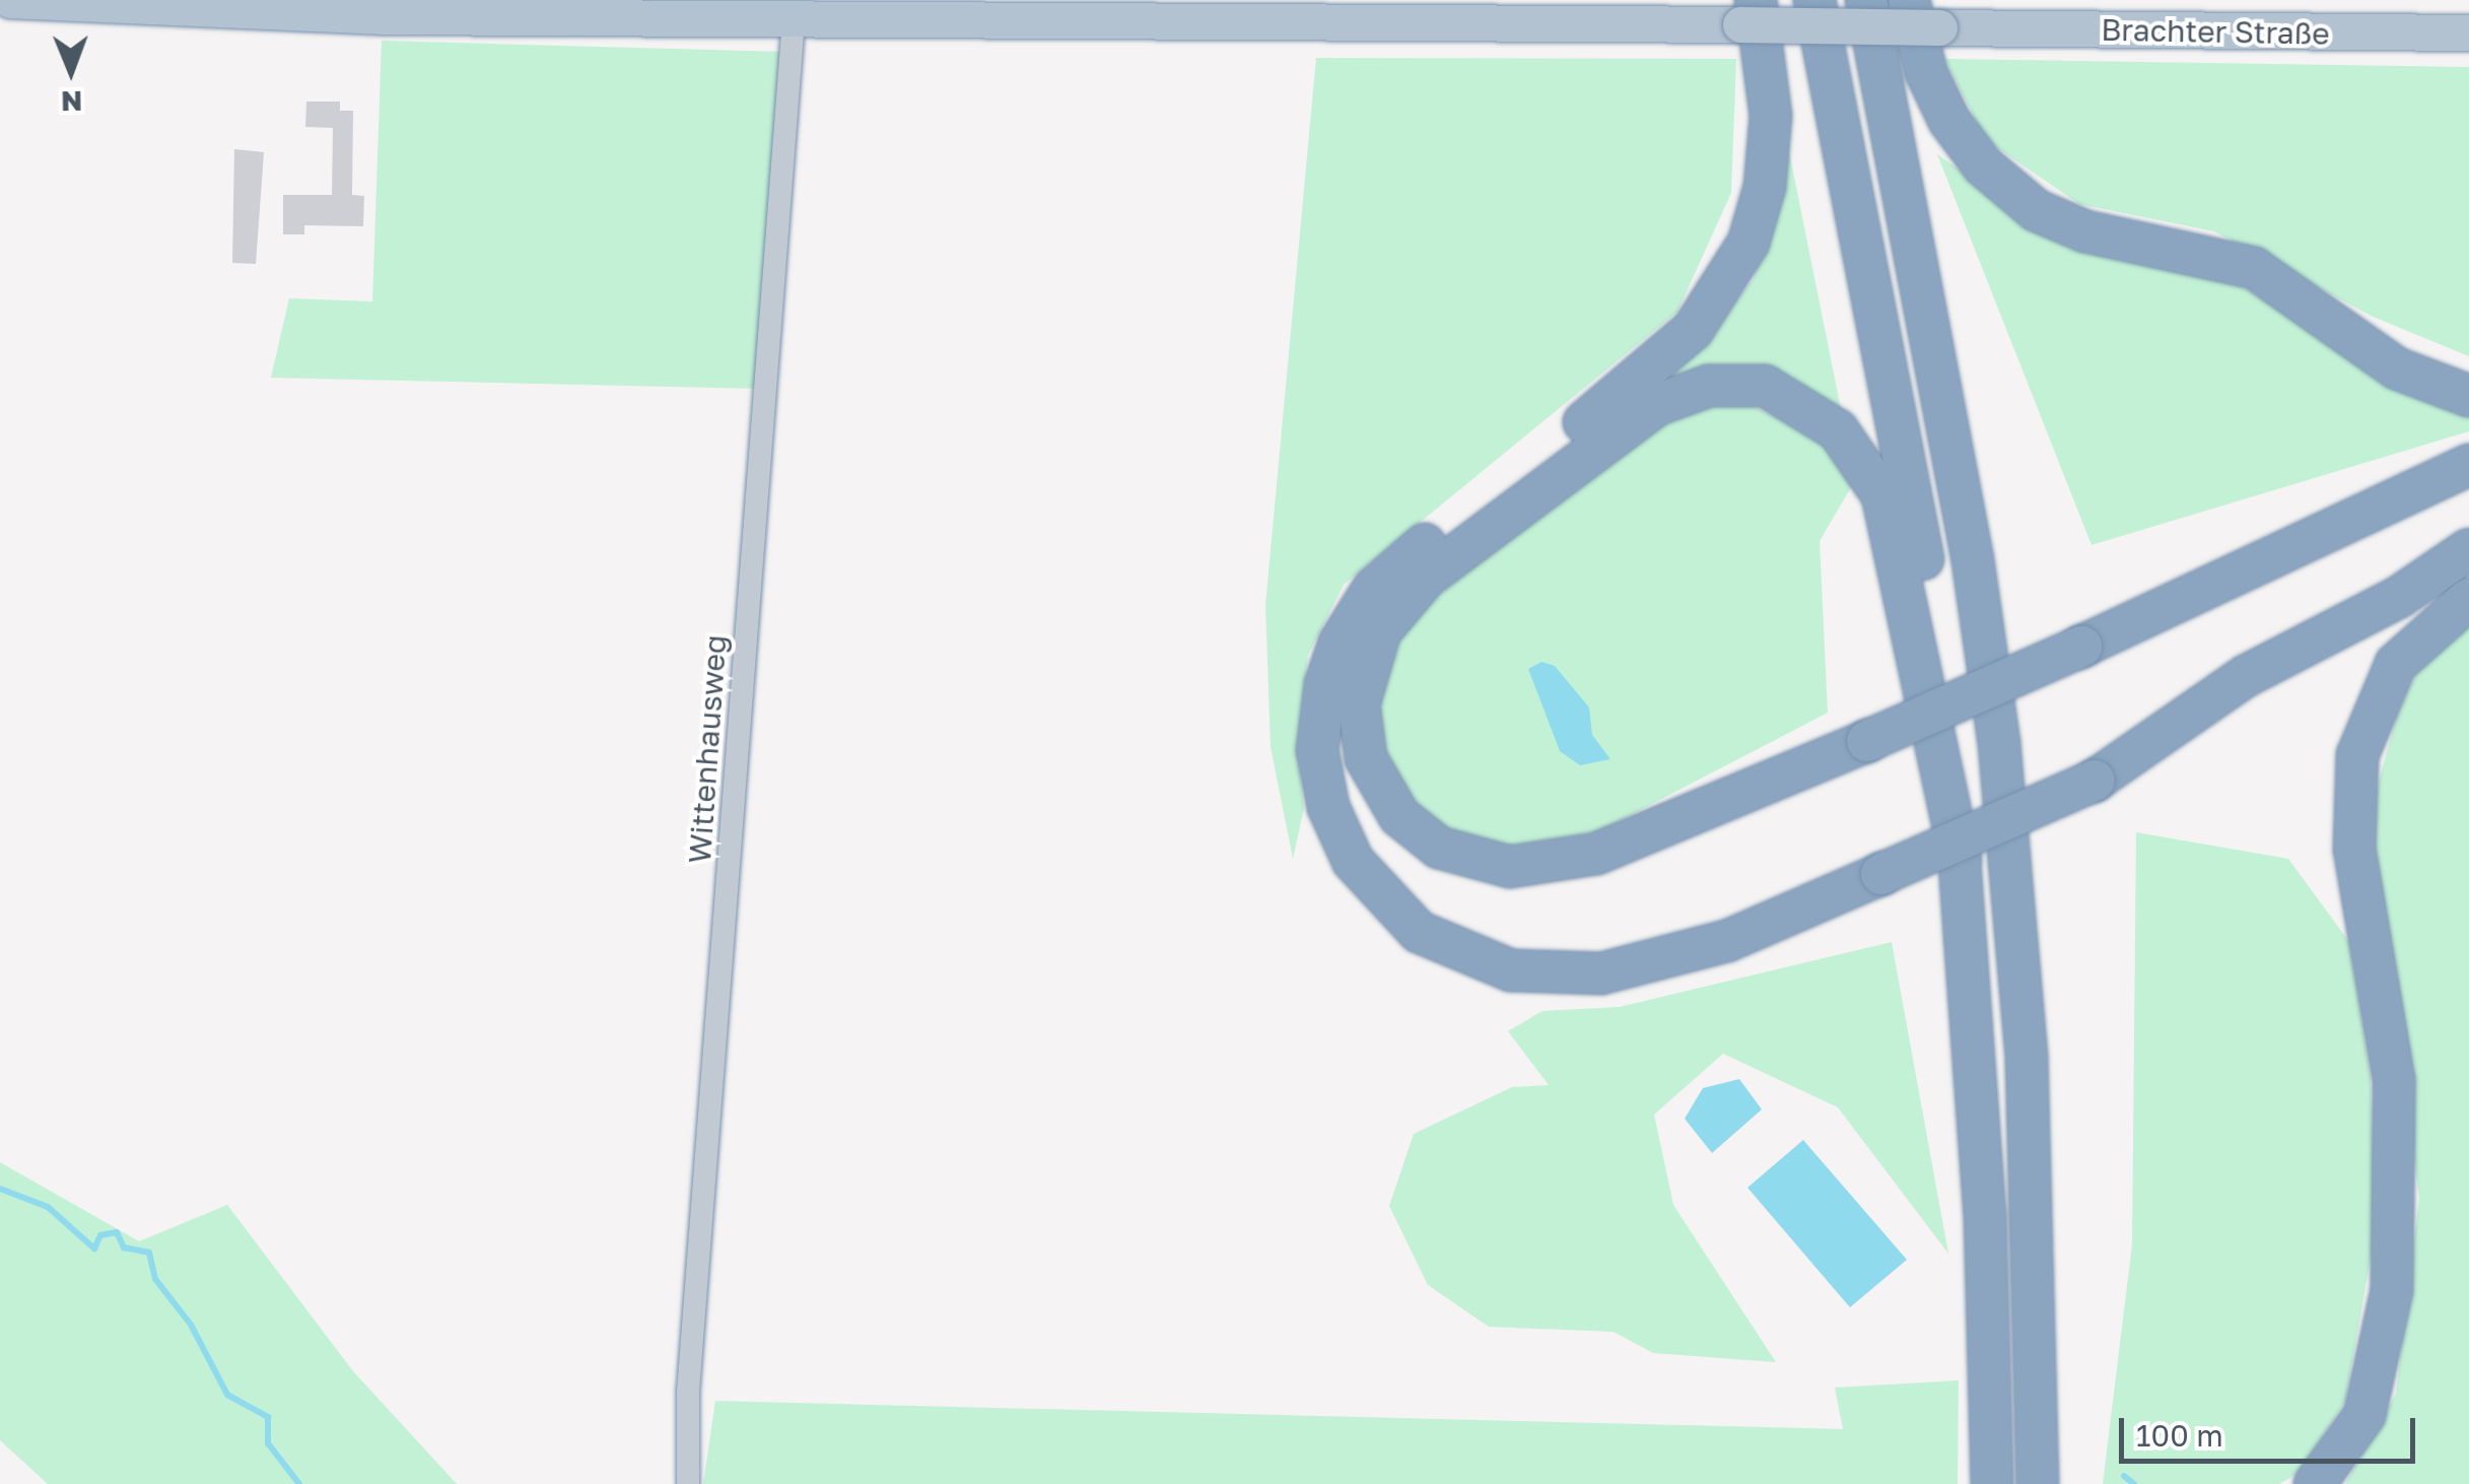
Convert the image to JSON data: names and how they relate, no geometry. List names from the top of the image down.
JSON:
{
  "streets": {
    "main road": ["Brachter Straße"],
    "street": ["Wittenhausweg"]
  },
  "scale_bar": "100 m",
  "north": "bottom"
}
